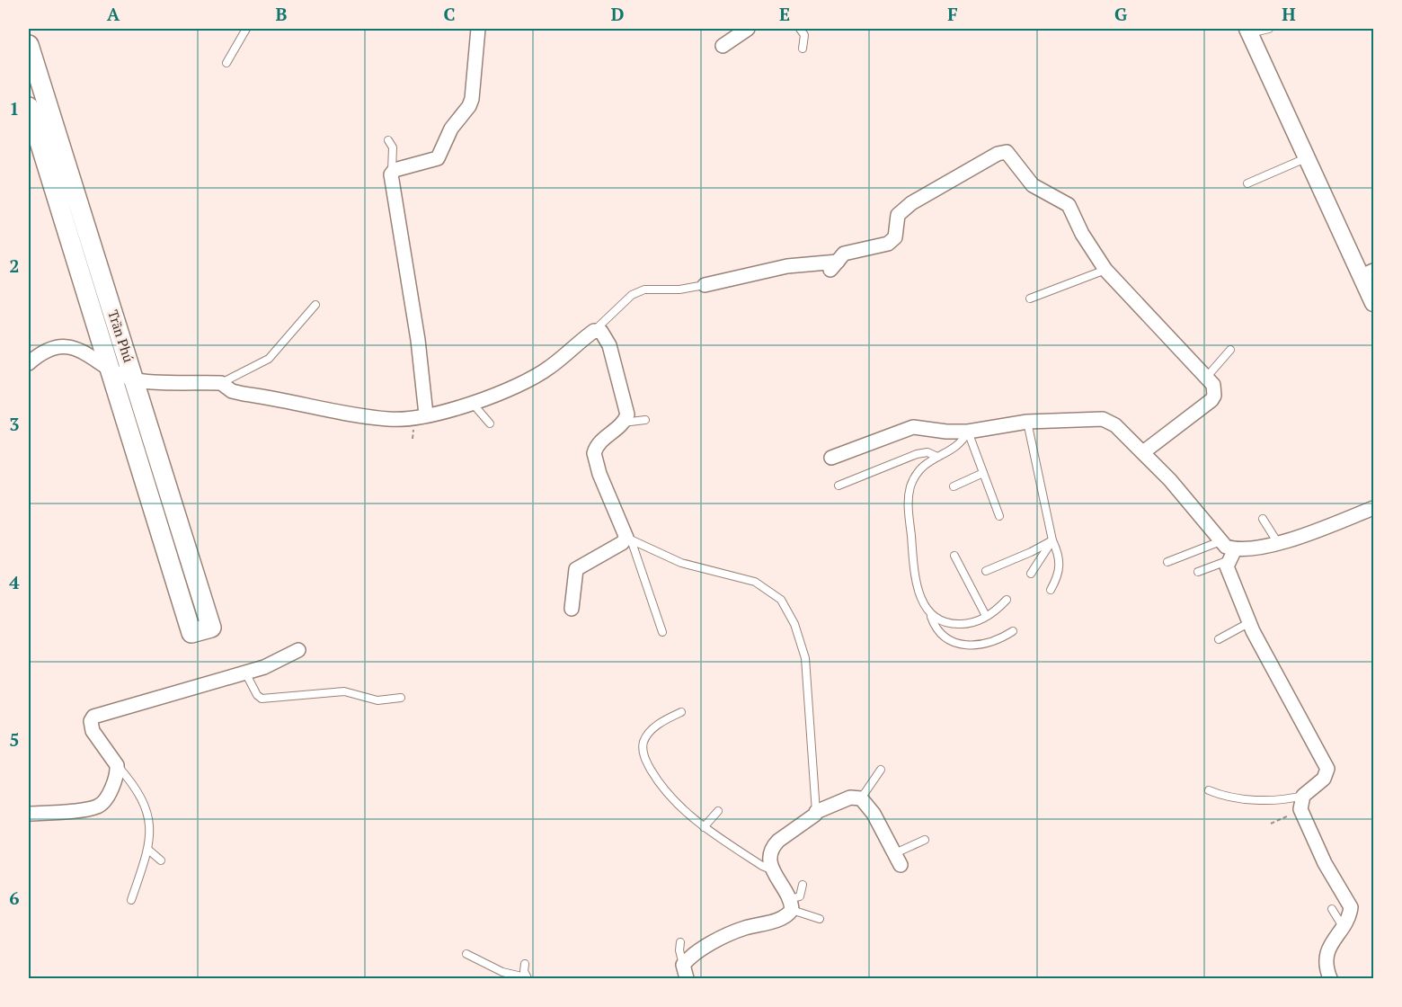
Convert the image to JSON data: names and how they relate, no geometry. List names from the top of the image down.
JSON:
{
  "streets": {
    "main road": ["Trần Phú"]
  },
  "grid": {
    "columns": [
      "A",
      "B",
      "C",
      "D",
      "E",
      "F",
      "G",
      "H"
    ],
    "rows": [
      "1",
      "2",
      "3",
      "4",
      "5",
      "6"
    ]
  }
}
